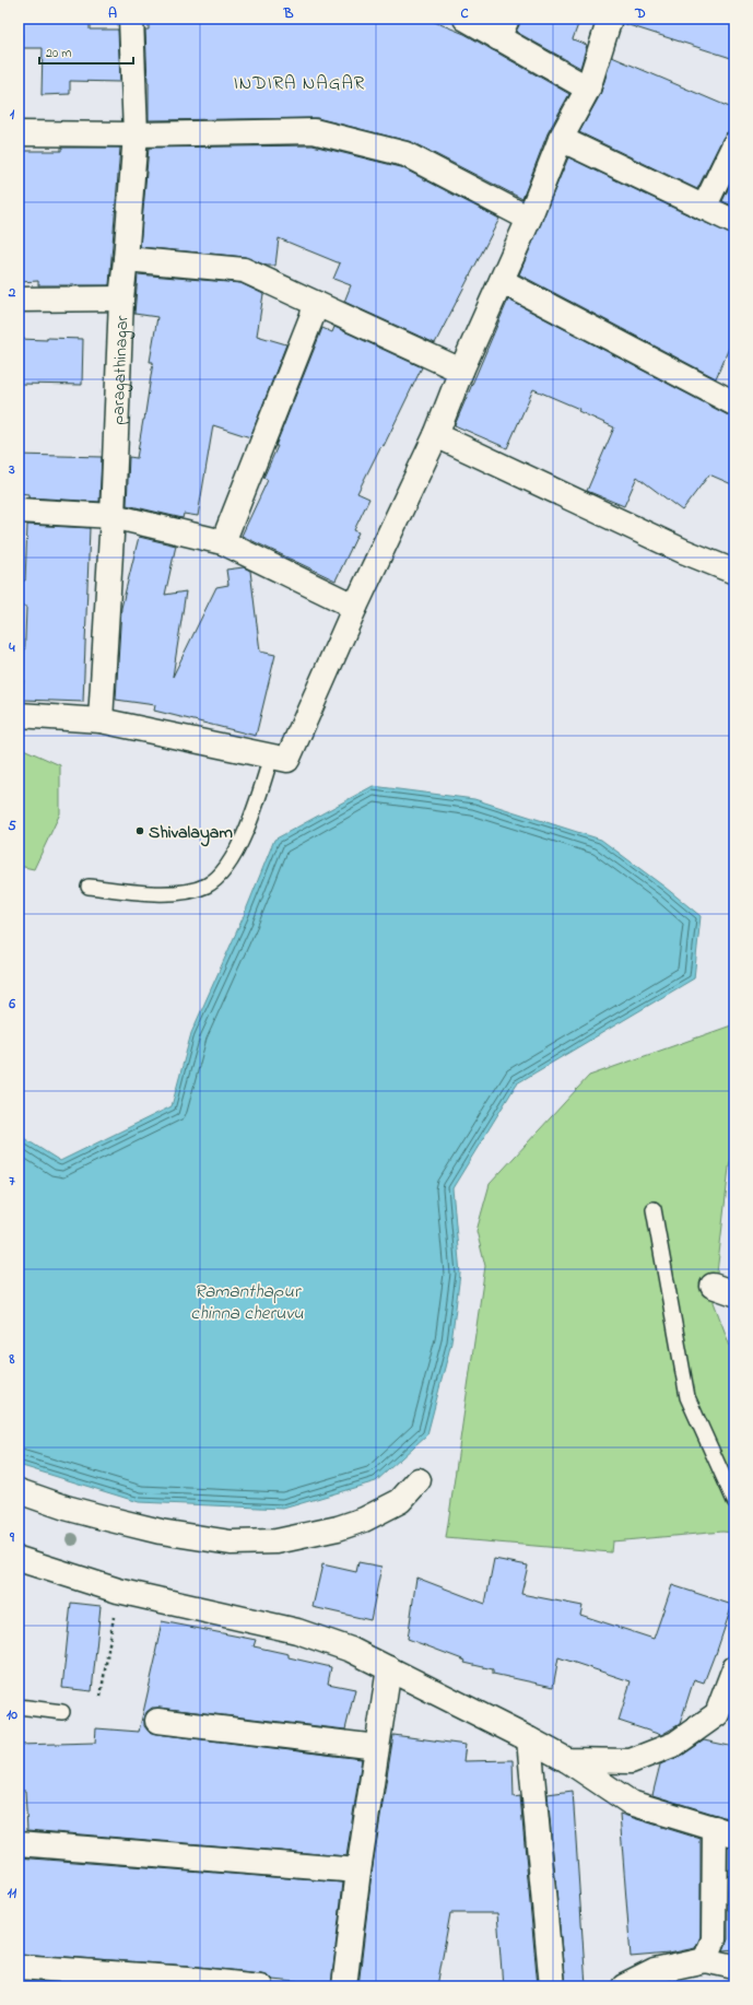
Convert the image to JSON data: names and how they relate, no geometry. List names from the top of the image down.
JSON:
{
  "streets": {
    "street": ["paragathinagar"]
  },
  "districts": ["INDIRA NAGAR"],
  "water": ["Ramanthapur chinna cheruvu"],
  "places": ["Shivalayam"],
  "scale_bar": "20 m",
  "grid": {
    "columns": [
      "A",
      "B",
      "C",
      "D"
    ],
    "rows": [
      "1",
      "2",
      "3",
      "4",
      "5",
      "6",
      "7",
      "8",
      "9",
      "10",
      "11"
    ]
  }
}
